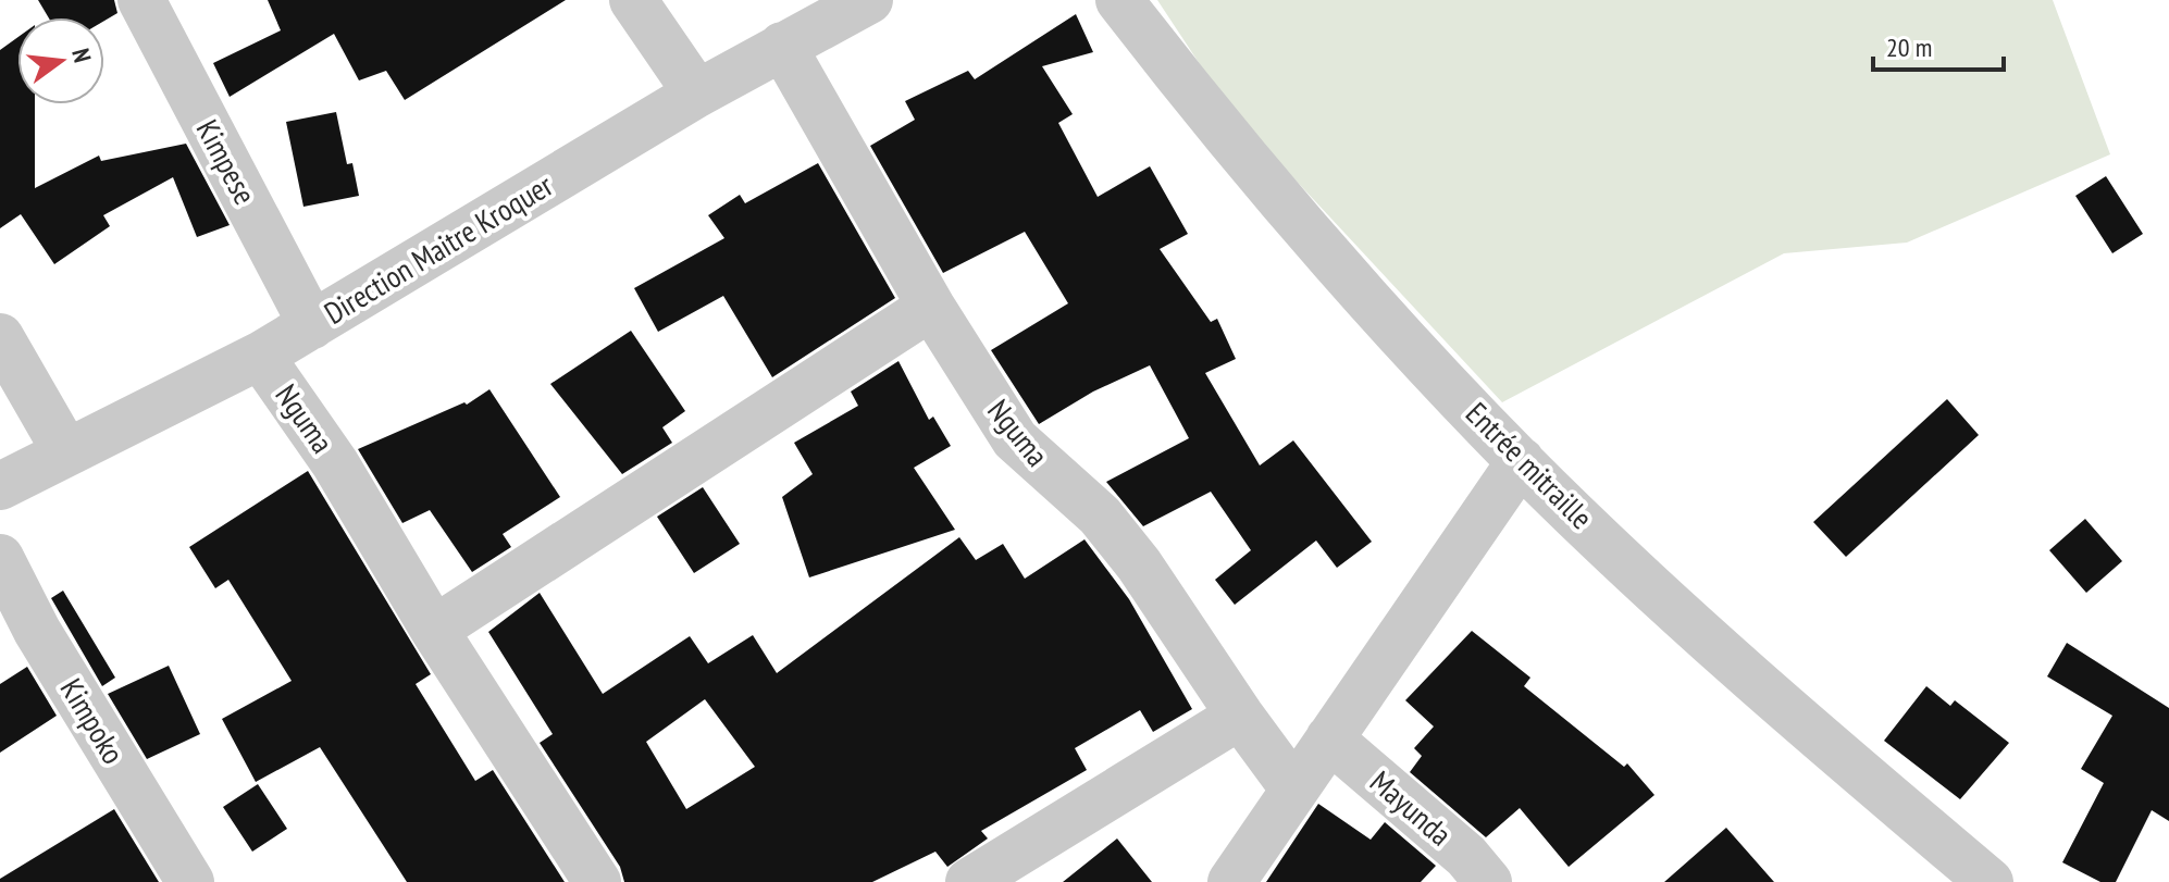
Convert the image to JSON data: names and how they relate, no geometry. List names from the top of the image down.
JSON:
{
  "streets": {
    "street": [
      "Kimpese",
      "Direction Maitre Kroquer",
      "Nguma",
      "Entrée mitraille",
      "Kimpoko",
      "Mayunda"
    ]
  },
  "crossings": [
    ["Kimpese", "Direction Maitre Kroquer"],
    ["Direction Maitre Kroquer", "Nguma"]
  ],
  "scale_bar": "20 m",
  "north": "right"
}
